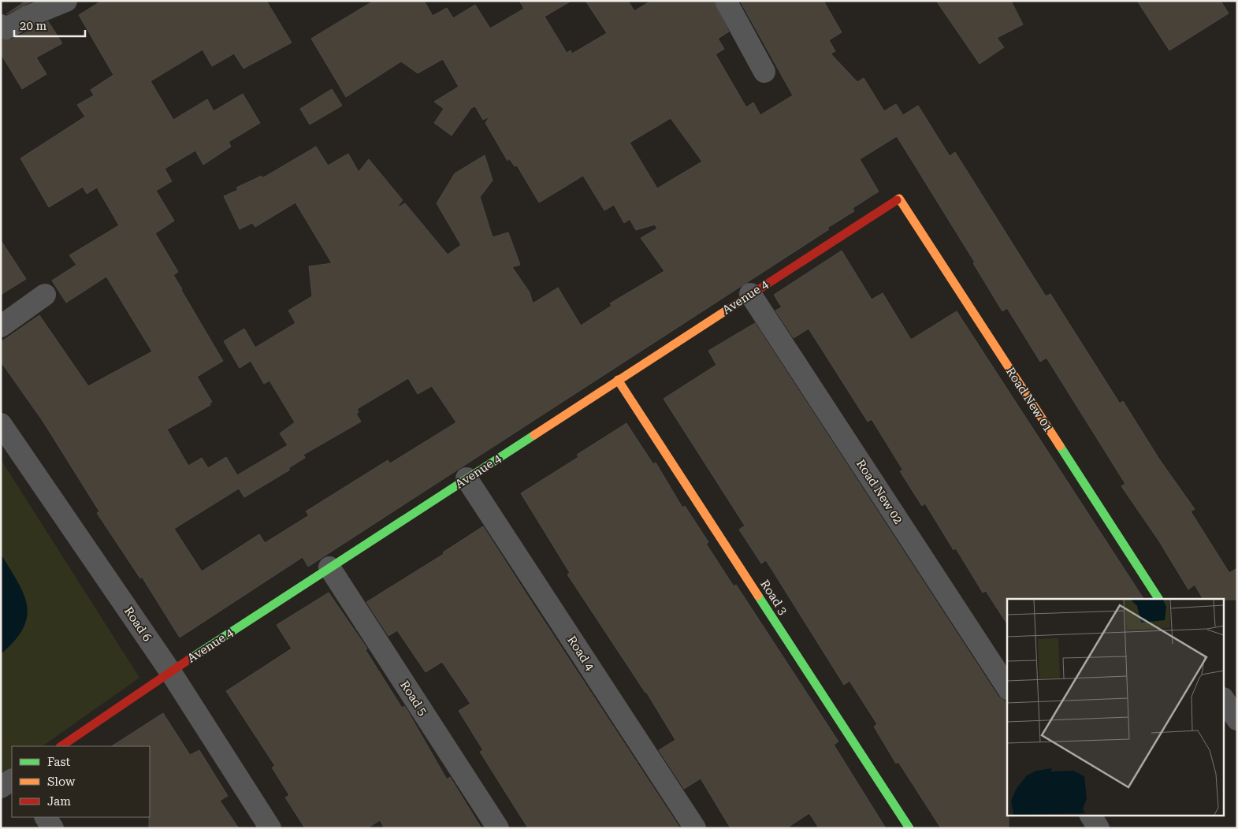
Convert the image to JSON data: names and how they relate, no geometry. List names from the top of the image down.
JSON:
{
  "streets": {
    "street": [
      "Avenue 4",
      "Road New 01",
      "Road New 02",
      "Road 3",
      "Road 6",
      "Road 4",
      "Road 5"
    ]
  },
  "crossings": [
    ["Avenue 4", "Road New 01"],
    ["Avenue 4", "Road New 02"],
    ["Avenue 4", "Road 3"],
    ["Avenue 4", "Road 6"],
    ["Avenue 4", "Road 4"],
    ["Avenue 4", "Road 5"]
  ],
  "legend": ["Fast", "Slow", "Jam"],
  "scale_bar": "20 m"
}
